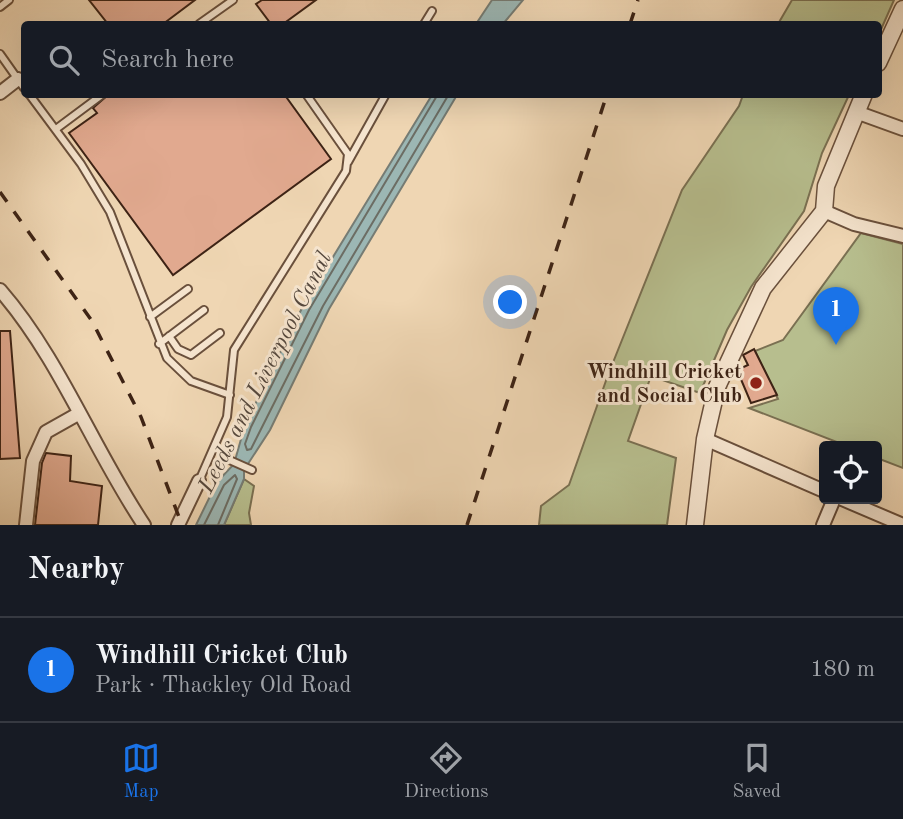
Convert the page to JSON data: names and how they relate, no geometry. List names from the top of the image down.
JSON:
{
  "water": ["Leeds and Liverpool Canal"],
  "places": ["Windhill Cricket and Social Club"],
  "page": {
    "search": "Search here",
    "pins": "1",
    "heading": "Nearby",
    "list": [
      {
        "mark": "1",
        "name": "Windhill Cricket Club",
        "note": "Park · Thackley Old Road",
        "value": "180 m"
      }
    ],
    "nav": ["Map", "Directions", "Saved"]
  }
}
